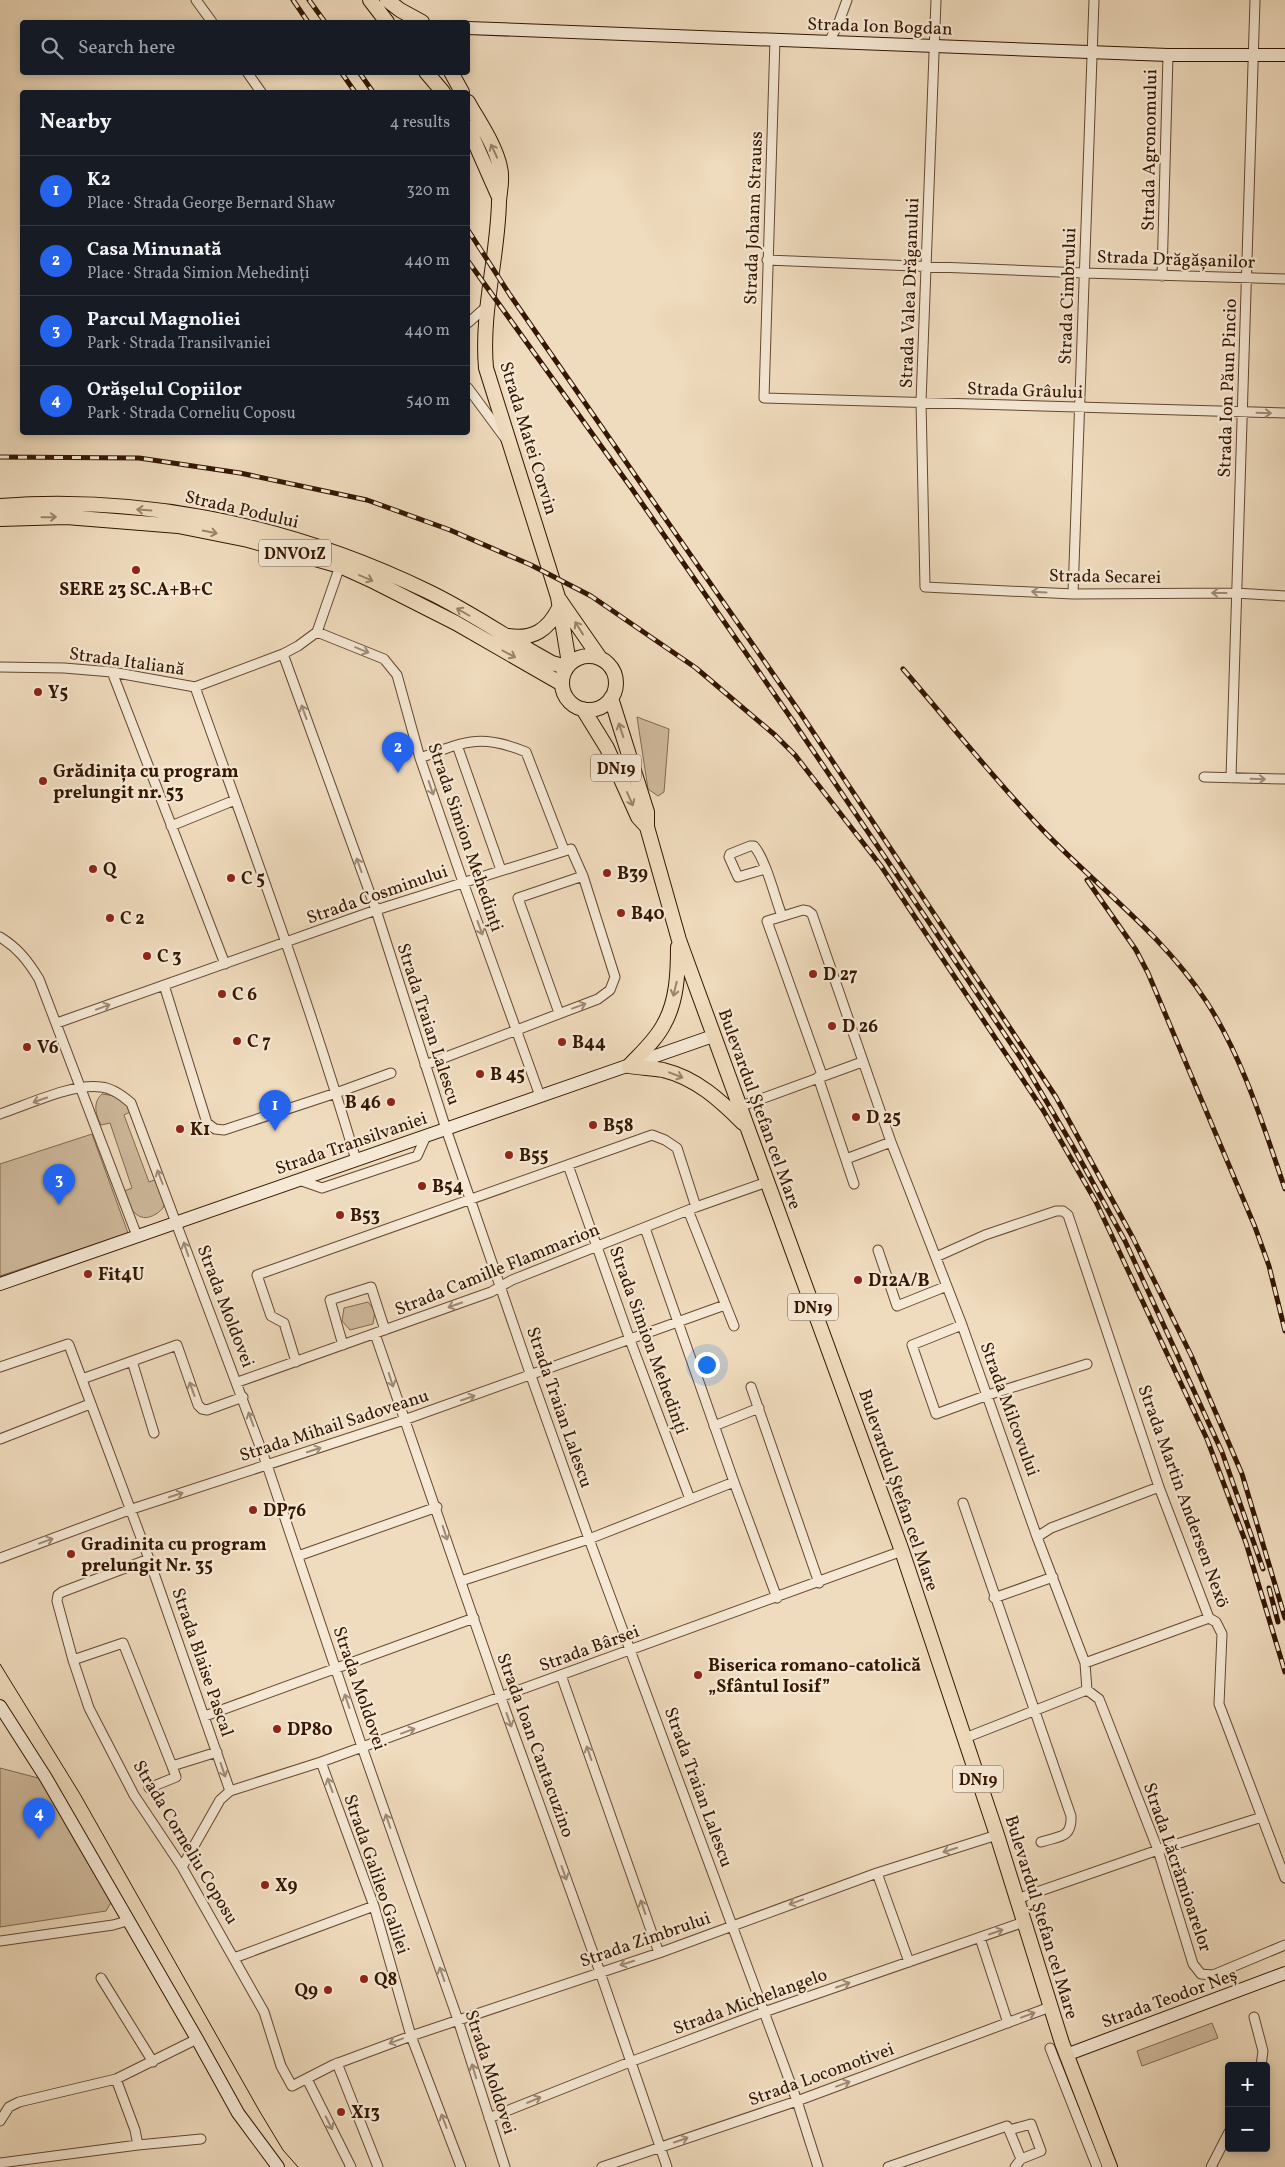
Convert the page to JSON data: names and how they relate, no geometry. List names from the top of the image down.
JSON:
{
  "streets": {
    "main road": [
      "Strada Ion Bogdan",
      "Strada Matei Corvin",
      "Strada Podului",
      "DNVO1Z",
      "DN19",
      "Bulevardul Ștefan cel Mare",
      "Strada Transilvaniei",
      "Strada Teodor Neș"
    ],
    "street": [
      "Strada Agronomului",
      "Strada Johann Strauss",
      "Strada Drăgășanilor",
      "Strada Valea Drăganului",
      "Strada Cimbrului",
      "Strada Ion Păun Pincio",
      "Strada Grâului",
      "Strada Secarei",
      "Strada Italiană",
      "Strada Simion Mehedinți",
      "Strada Cosminului",
      "Strada Traian Lalescu",
      "Strada Camille Flammarion",
      "Strada Moldovei",
      "Strada Milcovului",
      "Strada Mihail Sadoveanu",
      "Strada Martin Andersen Nexö",
      "Strada Bârsei",
      "Strada Blaise Pascal",
      "Strada Ioan Cantacuzino",
      "Strada Corneliu Coposu",
      "Strada Lăcrămioarelor",
      "Strada Galileo Galilei",
      "Strada Zimbrului",
      "Strada Michelangelo",
      "Strada Locomotivei"
    ]
  },
  "crossings": [
    ["Strada Ion Bogdan", "Strada Agronomului"],
    ["Strada Ion Bogdan", "Strada Johann Strauss"],
    ["Strada Ion Bogdan", "Strada Valea Drăganului"],
    ["Strada Ion Bogdan", "Strada Cimbrului"],
    ["Strada Ion Bogdan", "Strada Ion Păun Pincio"],
    ["Strada Agronomului", "Strada Drăgășanilor"],
    ["Strada Johann Strauss", "Strada Drăgășanilor"],
    ["Strada Johann Strauss", "Strada Grâului"],
    ["Strada Drăgășanilor", "Strada Valea Drăganului"],
    ["Strada Drăgășanilor", "Strada Cimbrului"],
    ["Strada Drăgășanilor", "Strada Ion Păun Pincio"],
    ["Strada Valea Drăganului", "Strada Grâului"],
    ["Strada Valea Drăganului", "Strada Secarei"],
    ["Strada Cimbrului", "Strada Grâului"],
    ["Strada Cimbrului", "Strada Secarei"],
    ["Strada Ion Păun Pincio", "Strada Grâului"],
    ["Strada Ion Păun Pincio", "Strada Secarei"],
    ["Strada Matei Corvin", "DN19"],
    ["Strada Podului", "DN19"],
    ["Strada Podului", "Bulevardul Ștefan cel Mare"],
    ["Strada Italiană", "Strada Simion Mehedinți"],
    ["Strada Italiană", "Strada Traian Lalescu"],
    ["DN19", "Bulevardul Ștefan cel Mare"],
    ["Strada Simion Mehedinți", "Strada Cosminului"],
    ["Strada Simion Mehedinți", "Strada Transilvaniei"],
    ["Strada Simion Mehedinți", "Strada Camille Flammarion"],
    ["Strada Simion Mehedinți", "Strada Mihail Sadoveanu"],
    ["Strada Cosminului", "Strada Traian Lalescu"],
    ["Strada Traian Lalescu", "Strada Transilvaniei"],
    ["Strada Traian Lalescu", "Strada Camille Flammarion"],
    ["Strada Traian Lalescu", "Strada Mihail Sadoveanu"],
    ["Strada Traian Lalescu", "Strada Bârsei"],
    ["Strada Traian Lalescu", "Strada Zimbrului"],
    ["Strada Traian Lalescu", "Strada Michelangelo"],
    ["Strada Traian Lalescu", "Strada Locomotivei"],
    ["Bulevardul Ștefan cel Mare", "Strada Transilvaniei"],
    ["Bulevardul Ștefan cel Mare", "Strada Camille Flammarion"],
    ["Bulevardul Ștefan cel Mare", "Strada Bârsei"],
    ["Bulevardul Ștefan cel Mare", "Strada Zimbrului"],
    ["Bulevardul Ștefan cel Mare", "Strada Teodor Neș"],
    ["Bulevardul Ștefan cel Mare", "Strada Michelangelo"],
    ["Bulevardul Ștefan cel Mare", "Strada Locomotivei"],
    ["Strada Transilvaniei", "Strada Moldovei"],
    ["Strada Camille Flammarion", "Strada Moldovei"],
    ["Strada Camille Flammarion", "Strada Ioan Cantacuzino"],
    ["Strada Moldovei", "Strada Mihail Sadoveanu"],
    ["Strada Moldovei", "Strada Bârsei"],
    ["Strada Moldovei", "Strada Zimbrului"],
    ["Strada Moldovei", "Strada Michelangelo"],
    ["Strada Milcovului", "Strada Martin Andersen Nexö"],
    ["Strada Milcovului", "Strada Lăcrămioarelor"],
    ["Strada Mihail Sadoveanu", "Strada Blaise Pascal"],
    ["Strada Mihail Sadoveanu", "Strada Ioan Cantacuzino"],
    ["Strada Bârsei", "Strada Blaise Pascal"],
    ["Strada Bârsei", "Strada Ioan Cantacuzino"],
    ["Strada Bârsei", "Strada Galileo Galilei"],
    ["Strada Blaise Pascal", "Strada Corneliu Coposu"],
    ["Strada Ioan Cantacuzino", "Strada Zimbrului"],
    ["Strada Ioan Cantacuzino", "Strada Michelangelo"],
    ["Strada Ioan Cantacuzino", "Strada Locomotivei"],
    ["Strada Corneliu Coposu", "Strada Zimbrului"],
    ["Strada Galileo Galilei", "Strada Zimbrului"]
  ],
  "one_way": [
    "Strada Secarei",
    "Strada Simion Mehedinți",
    "Strada Moldovei",
    "Strada Mihail Sadoveanu",
    "Strada Galileo Galilei",
    "Strada Zimbrului",
    "Strada Michelangelo",
    "Strada Locomotivei"
  ],
  "places": [
    "SERE 23 SC.A+B+C",
    "Y5",
    "Grădinița cu program prelungit nr. 53",
    "Q",
    "B39",
    "C 5",
    "B40",
    "C 2",
    "C 3",
    "D 27",
    "C 6",
    "D 26",
    "C 7",
    "B44",
    "V6",
    "B 45",
    "B 46",
    "D 25",
    "B58",
    "K1",
    "B55",
    "B54",
    "B53",
    "Fit4U",
    "D12A/B",
    "DP76",
    "Gradinita cu program prelungit Nr. 35",
    "Biserica romano-catolică „Sfântul Iosif”",
    "DP80",
    "X9",
    "Q8",
    "Q9",
    "X13"
  ],
  "page": {
    "search": "Search here",
    "heading": ["Nearby", "4 results"],
    "list": [
      {
        "mark": "1",
        "name": "K2",
        "note": "Place · Strada George Bernard Shaw",
        "value": "320 m"
      },
      {
        "mark": "2",
        "name": "Casa Minunată",
        "note": "Place · Strada Simion Mehedinți",
        "value": "440 m"
      },
      {
        "mark": "3",
        "name": "Parcul Magnoliei",
        "note": "Park · Strada Transilvaniei",
        "value": "440 m"
      },
      {
        "mark": "4",
        "name": "Orășelul Copiilor",
        "note": "Park · Strada Corneliu Coposu",
        "value": "540 m"
      }
    ],
    "pins": [
      "2",
      "1",
      "3",
      "4"
    ],
    "map_buttons": ["+", "−"]
  }
}
